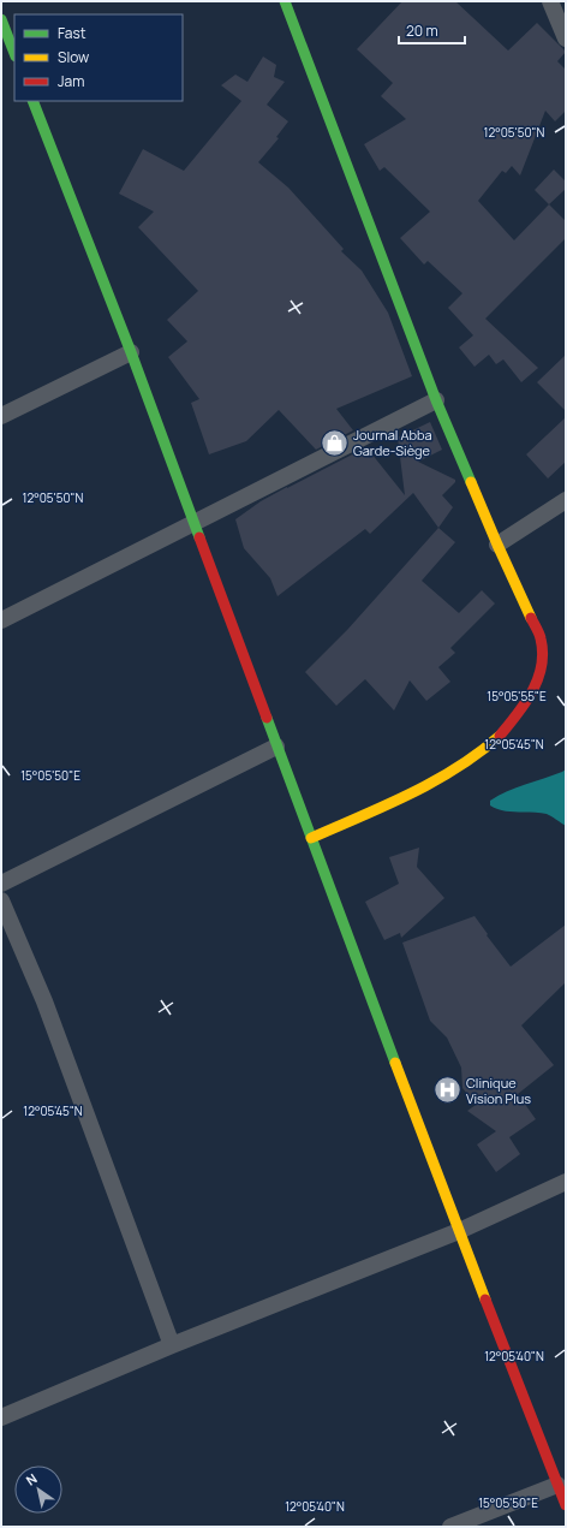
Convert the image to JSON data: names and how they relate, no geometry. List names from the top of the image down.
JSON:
{
  "places": {
    "shop": ["Journal Abba Garde-Siège"],
    "hospital": ["Clinique Vision Plus"]
  },
  "legend": ["Fast", "Slow", "Jam"],
  "scale_bar": "20 m",
  "north": "top left",
  "coordinates": [
    "12°05'50\"N",
    "15°05'55\"E",
    "12°05'45\"N",
    "15°05'50\"E",
    "12°05'40\"N"
  ]
}
